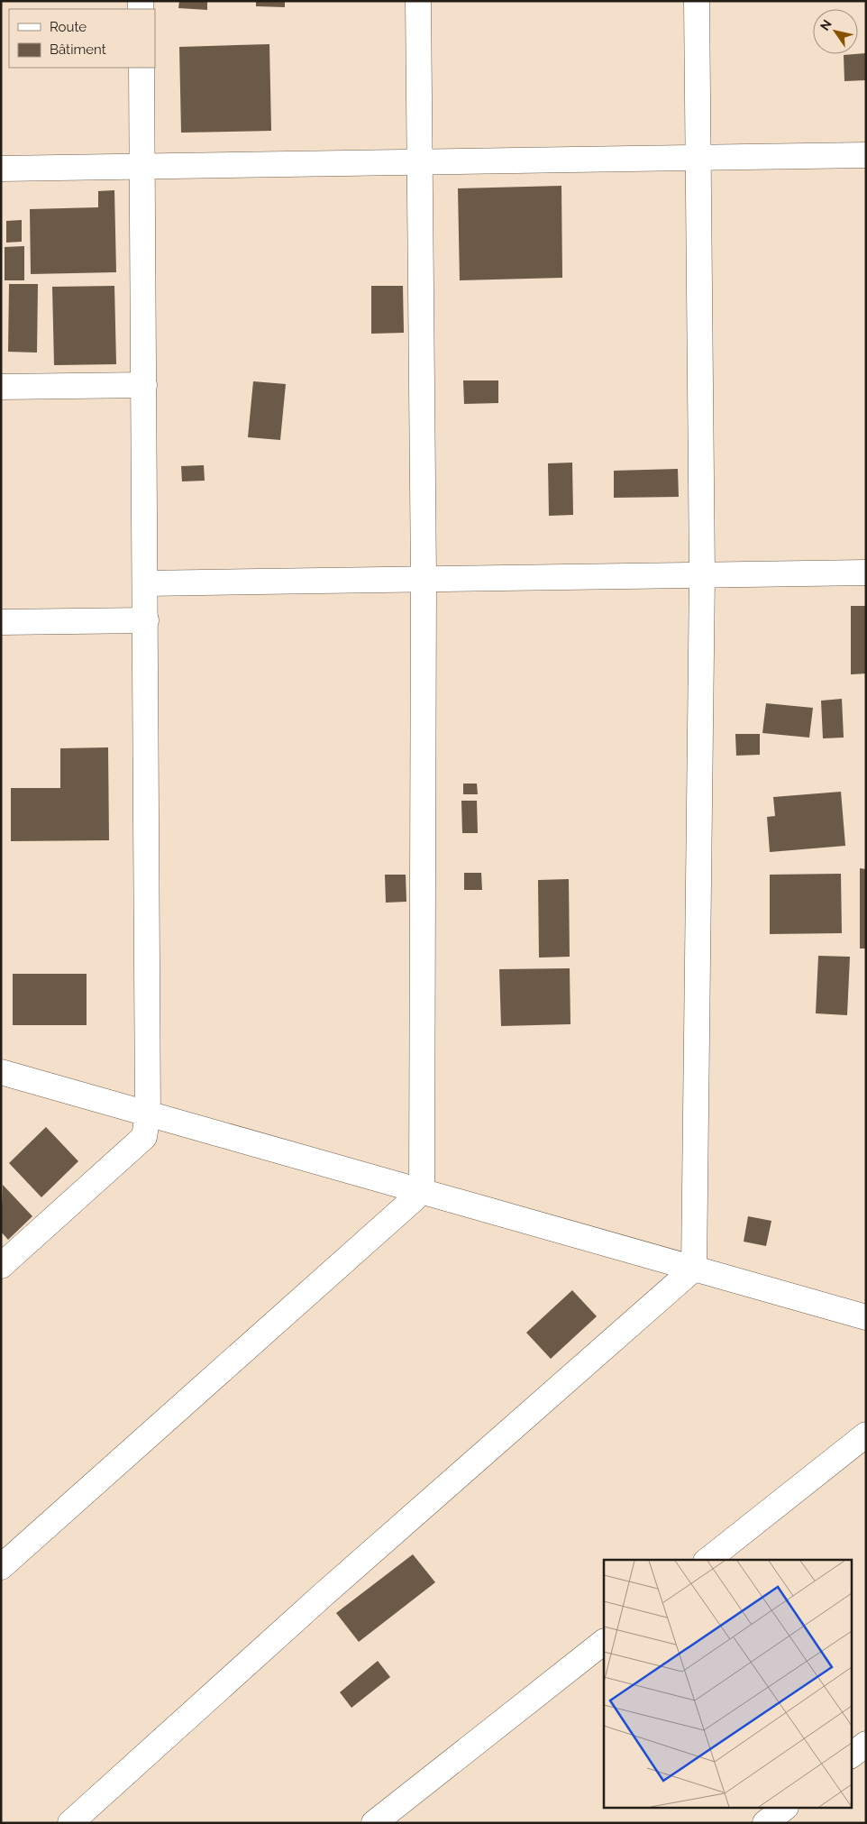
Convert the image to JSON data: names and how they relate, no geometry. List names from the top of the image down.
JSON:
{
  "legend": ["Route", "Bâtiment"],
  "north": "top left"
}
